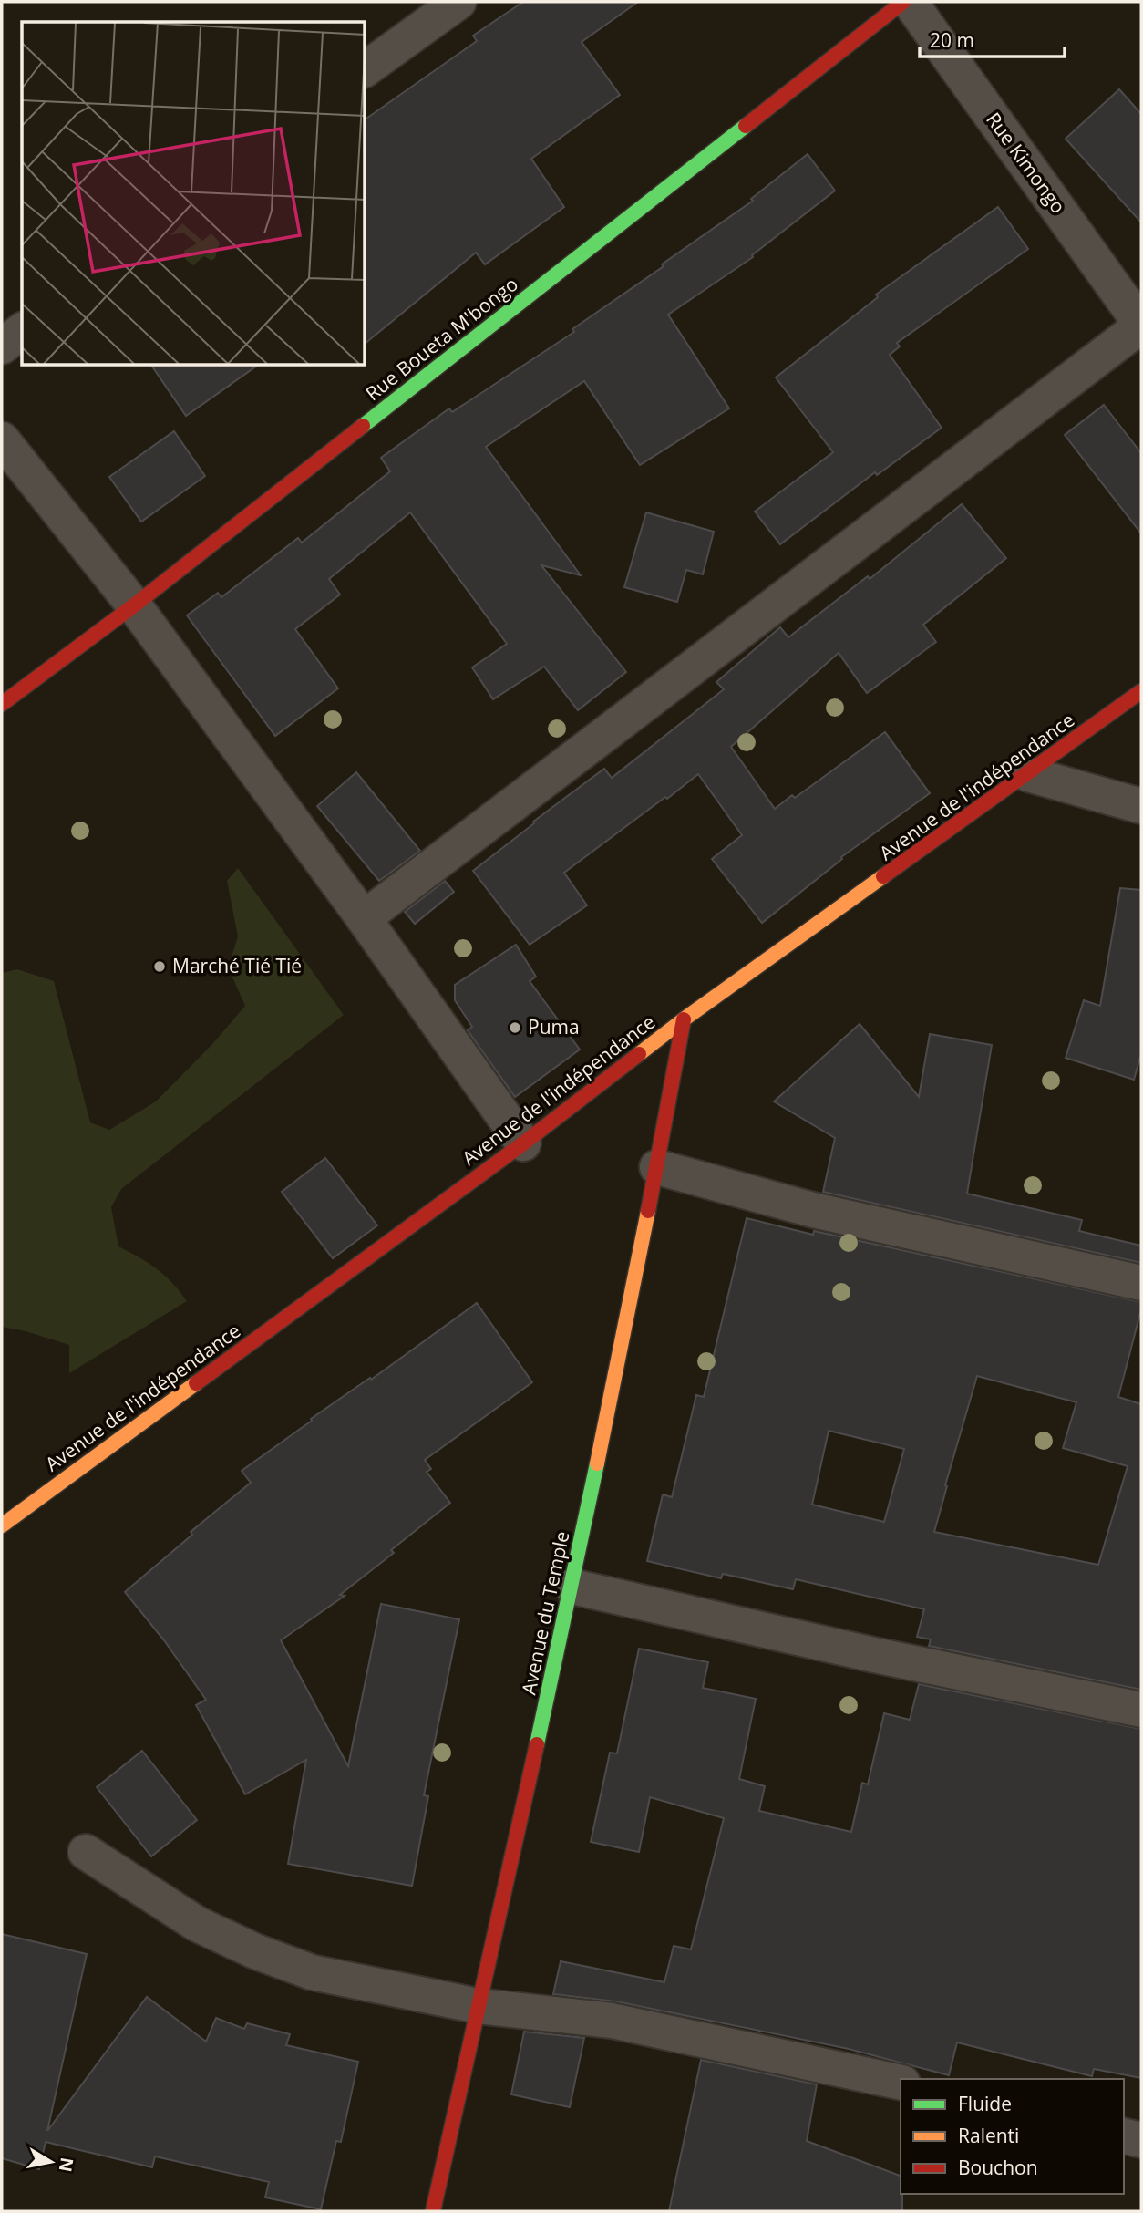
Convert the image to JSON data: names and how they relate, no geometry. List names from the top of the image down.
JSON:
{
  "streets": {
    "street": [
      "Rue Kimongo",
      "Rue Boueta M'bongo",
      "Avenue de l'indépendance",
      "Avenue du Temple"
    ]
  },
  "crossings": [
    ["Avenue de l'indépendance", "Avenue du Temple"]
  ],
  "places": ["Marché Tié Tié", "Puma"],
  "legend": ["Fluide", "Ralenti", "Bouchon"],
  "scale_bar": "20 m",
  "north": "right"
}
